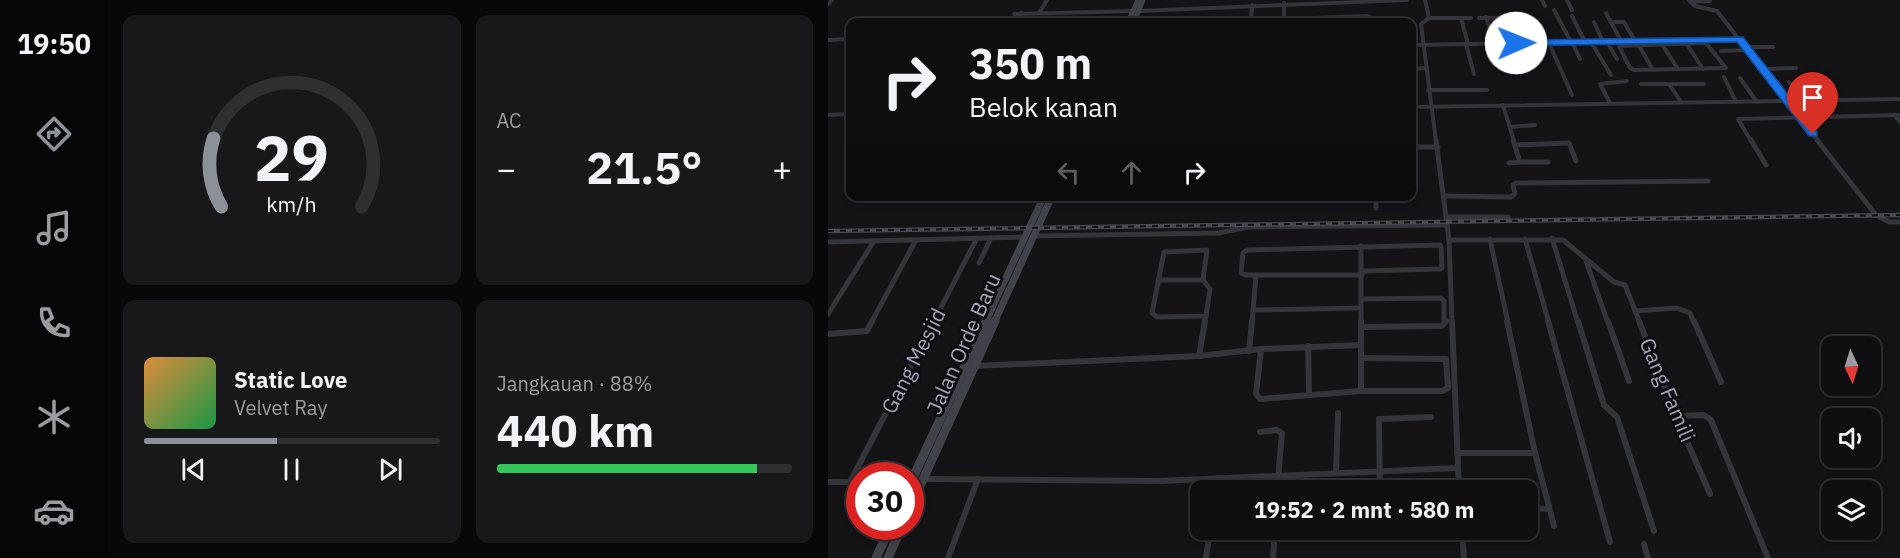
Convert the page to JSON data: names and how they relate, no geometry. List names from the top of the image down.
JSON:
{
  "streets": {
    "main road": ["Jalan Orde Baru"],
    "street": ["Gang Mesjid", "Gang Famili"]
  },
  "north": "bottom",
  "page": {
    "tabs": "19:50",
    "tile": [
      "AC",
      ["Jangkauan · 88%", "440 km"]
    ],
    "turn": ["350 m", "Belok kanan"],
    "heat": ["−", "21.5°", "+"],
    "song": ["Static Love", "Velvet Ray"],
    "limit": "30",
    "trip": "19:52 · 2 mnt · 580 m",
    "gauge": ["29", "km/h"]
  }
}
